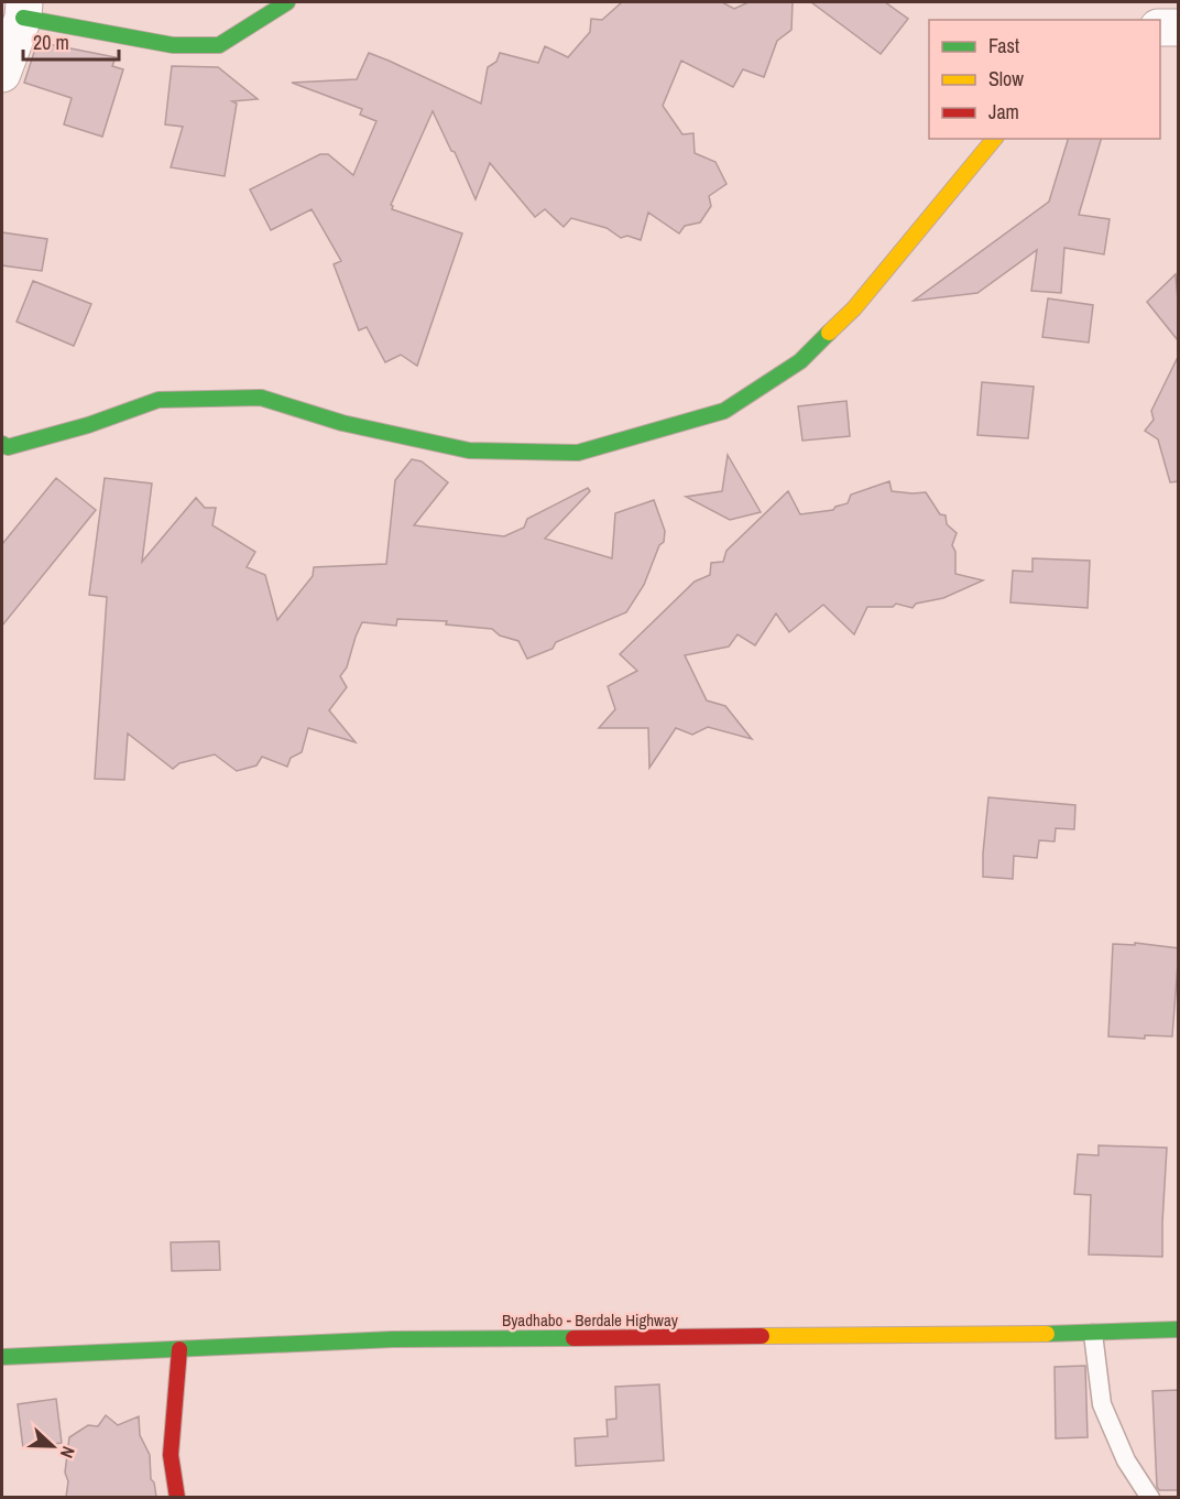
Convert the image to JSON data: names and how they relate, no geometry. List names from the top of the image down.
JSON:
{
  "streets": {
    "street": ["Byadhabo - Berdale Highway"]
  },
  "legend": ["Fast", "Slow", "Jam"],
  "scale_bar": "20 m",
  "north": "right"
}
